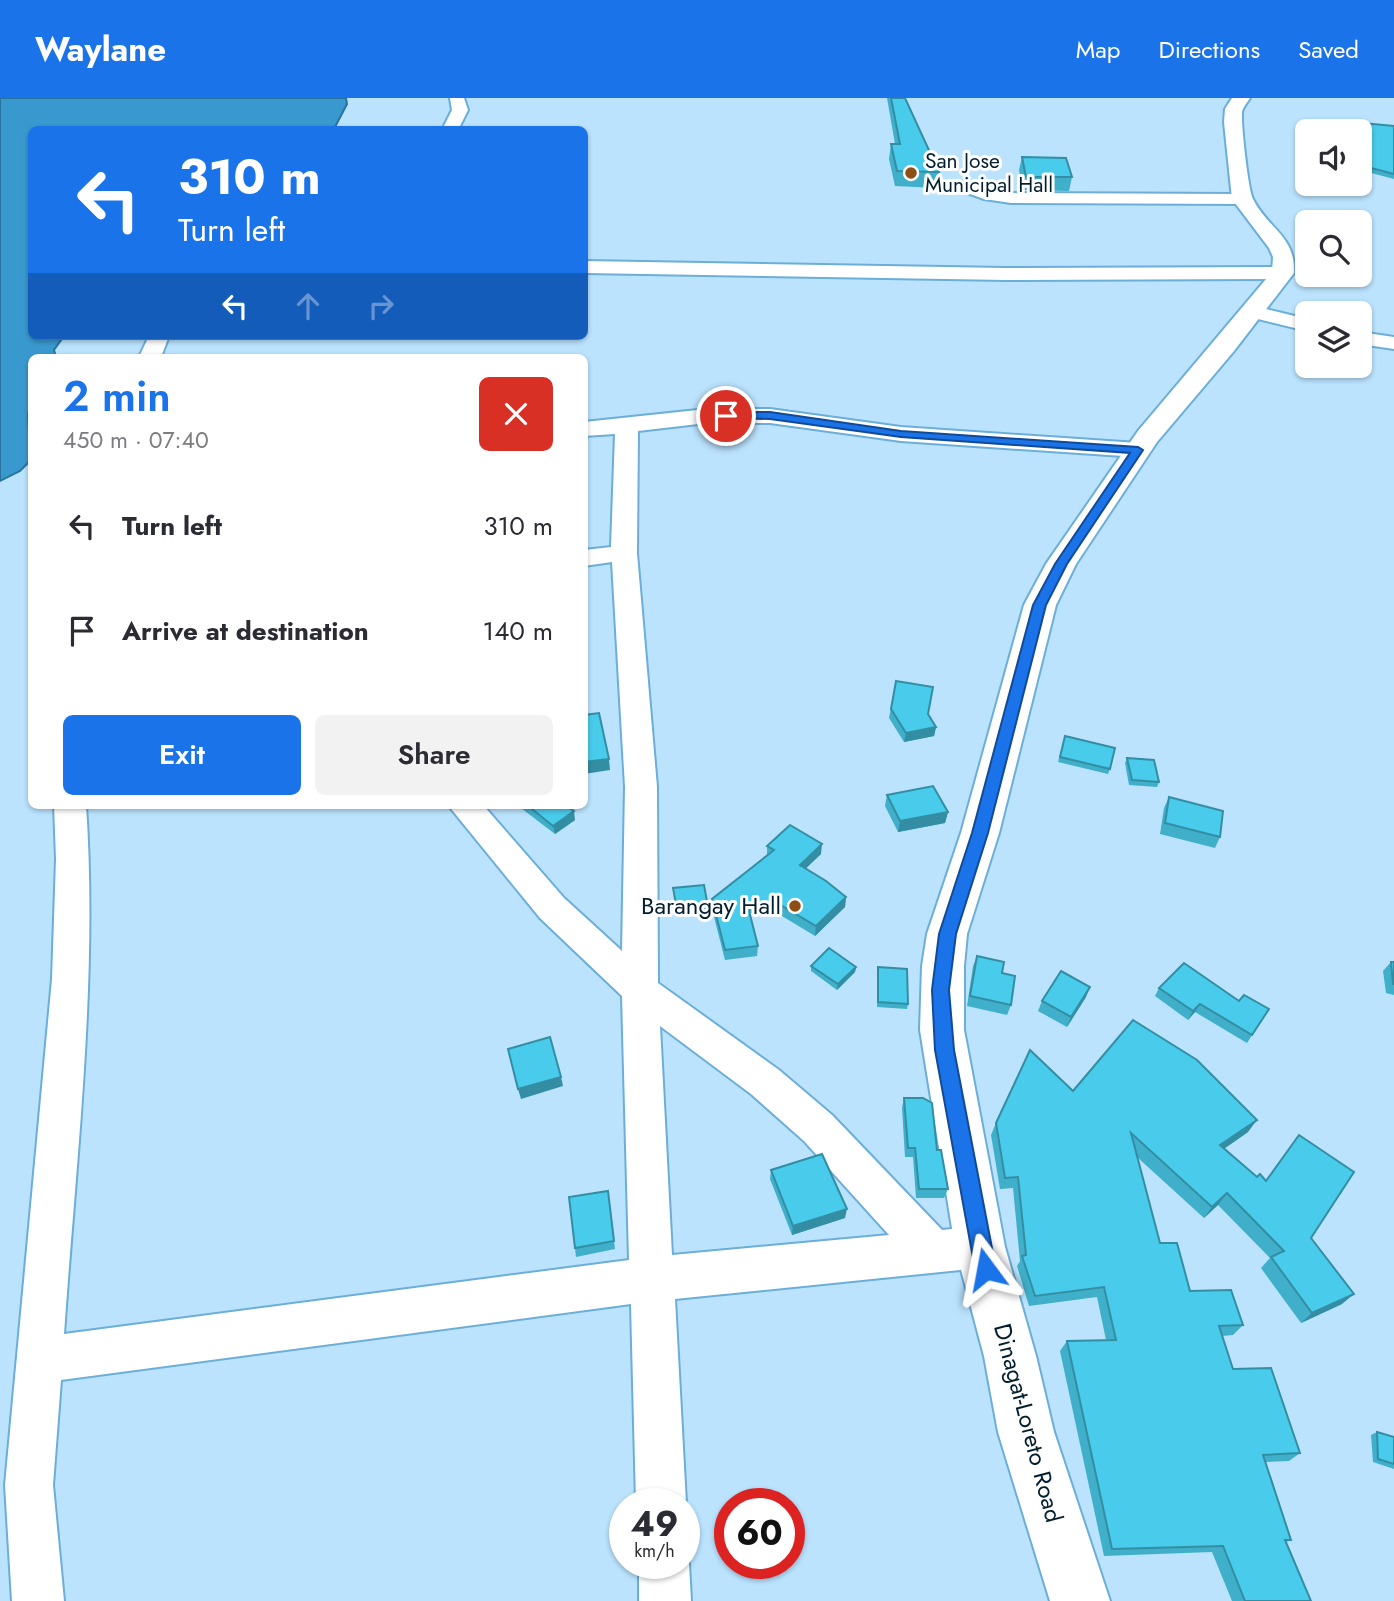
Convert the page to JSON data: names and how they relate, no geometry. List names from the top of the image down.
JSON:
{
  "streets": {
    "main road": ["Dinagat-Loreto Road"]
  },
  "places": ["San Jose Municipal Hall", "Barangay Hall"],
  "page": {
    "header": "Waylane",
    "nav": ["Map", "Directions", "Saved"],
    "turn": ["310 m", "Turn left"],
    "heading": ["2 min", "450 m · 07:40"],
    "list": [
      {
        "name": "Turn left",
        "value": "310 m"
      },
      {
        "name": "Arrive at destination",
        "value": "140 m"
      }
    ],
    "buttons": ["Exit", "Share"],
    "speed": "49 km/h",
    "limit": "60"
  }
}
